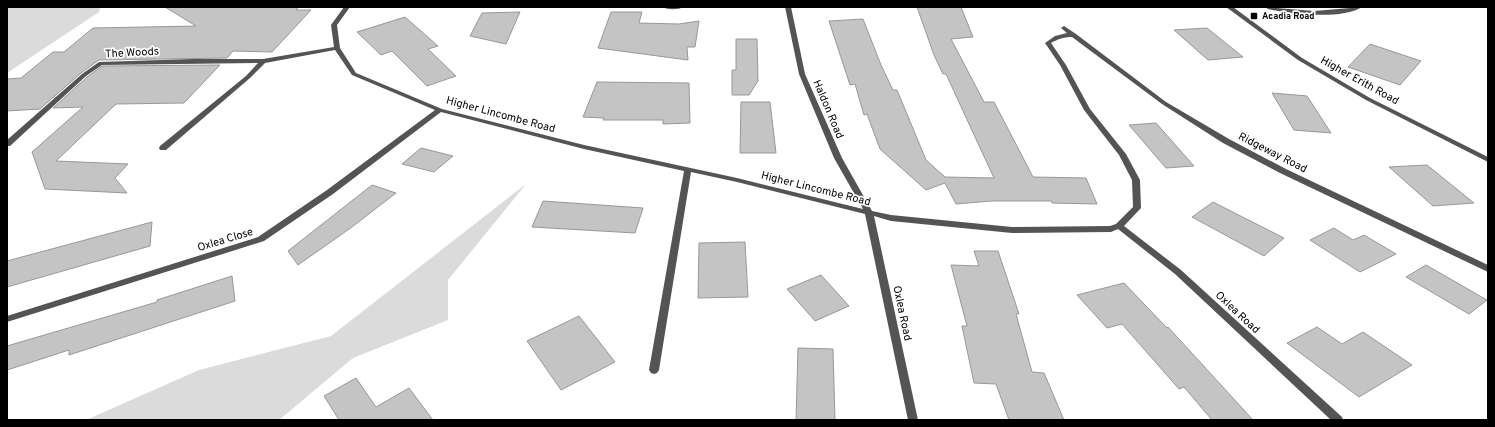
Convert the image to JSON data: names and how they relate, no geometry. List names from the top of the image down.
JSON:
{
  "streets": {
    "street": [
      "The Woods",
      "Higher Erith Road",
      "Haldon Road",
      "Higher Lincombe Road",
      "Ridgeway Road",
      "Oxlea Close",
      "Oxlea Road"
    ]
  },
  "crossings": [
    ["The Woods", "Higher Lincombe Road"],
    ["Haldon Road", "Higher Lincombe Road"],
    ["Haldon Road", "Oxlea Road"],
    ["Higher Lincombe Road", "Oxlea Close"],
    ["Higher Lincombe Road", "Oxlea Road"]
  ],
  "places": {
    "transit": ["Acadia Road"]
  }
}
